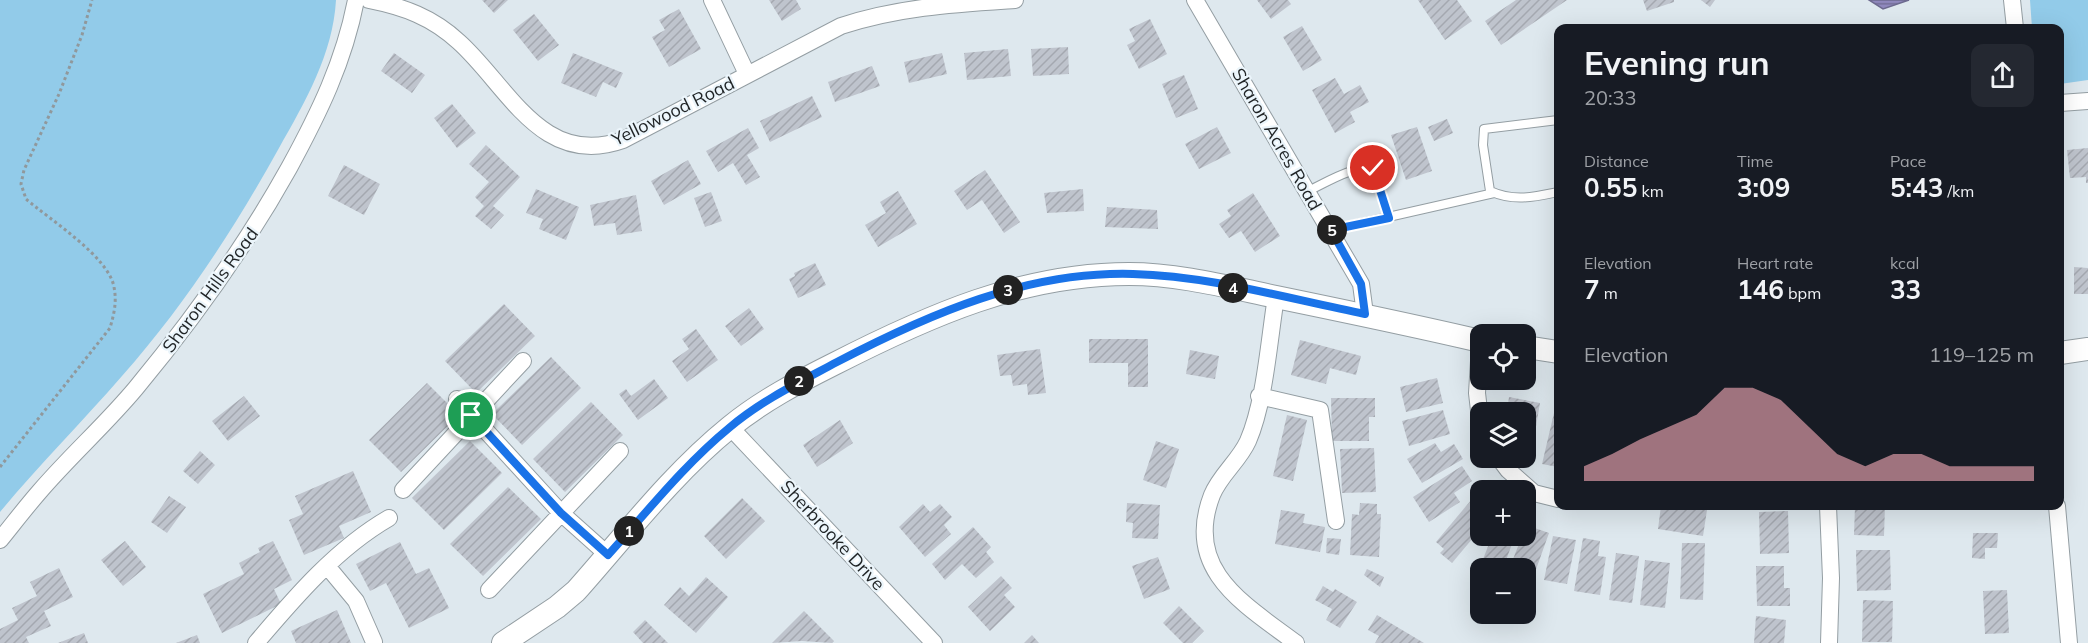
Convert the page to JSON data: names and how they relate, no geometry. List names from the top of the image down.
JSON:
{
  "streets": {
    "street": [
      "Yellowood Road",
      "Sharon Acres Road",
      "Sharon Hills Road",
      "Sherbrooke Drive"
    ]
  },
  "page": {
    "heading": ["Evening run", "20:33"],
    "stats": [
      ["Distance", "0.55 km"],
      ["Time", "3:09"],
      ["Pace", "5:43 /km"],
      ["Elevation", "7 m"],
      ["Heart rate", "146 bpm"],
      ["kcal", "33"]
    ],
    "pins": [
      "5",
      "4",
      "3",
      "2",
      "1"
    ],
    "map_buttons": ["+", "−"],
    "chart": ["Elevation", "119–125 m"]
  }
}
